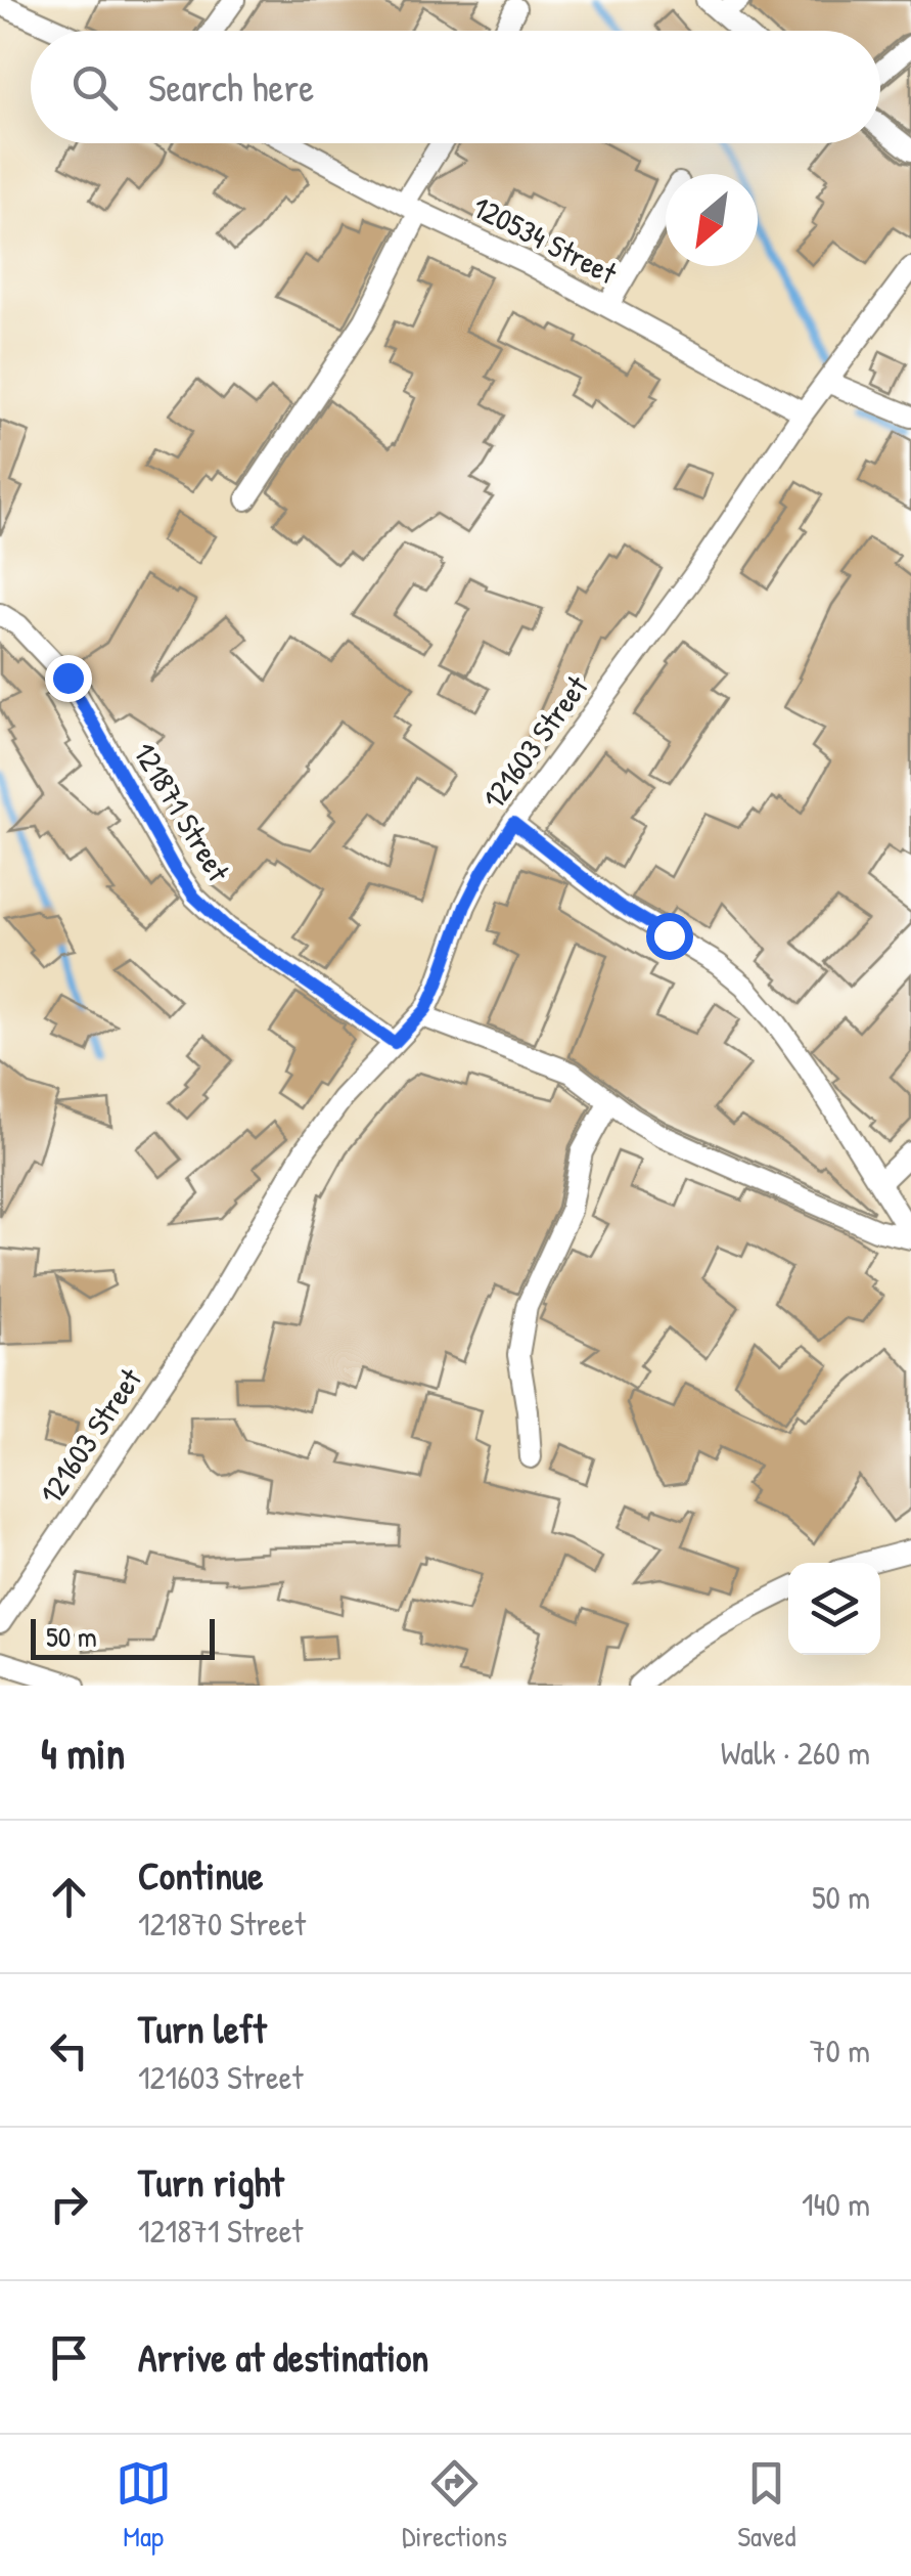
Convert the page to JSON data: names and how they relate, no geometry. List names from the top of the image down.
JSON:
{
  "streets": {
    "street": ["120534 Street", "121603 Street", "121871 Street"]
  },
  "crossings": [
    ["120534 Street", "121603 Street"],
    ["121603 Street", "121871 Street"]
  ],
  "scale_bar": "50 m",
  "north": "bottom left",
  "page": {
    "search": "Search here",
    "scale": "50 m",
    "heading": ["4 min", "Walk · 260 m"],
    "list": [
      ["Continue", "121870 Street", "50 m"],
      ["Turn left", "121603 Street", "70 m"],
      ["Turn right", "121871 Street", "140 m"],
      "Arrive at destination"
    ],
    "nav": ["Map", "Directions", "Saved"]
  }
}
